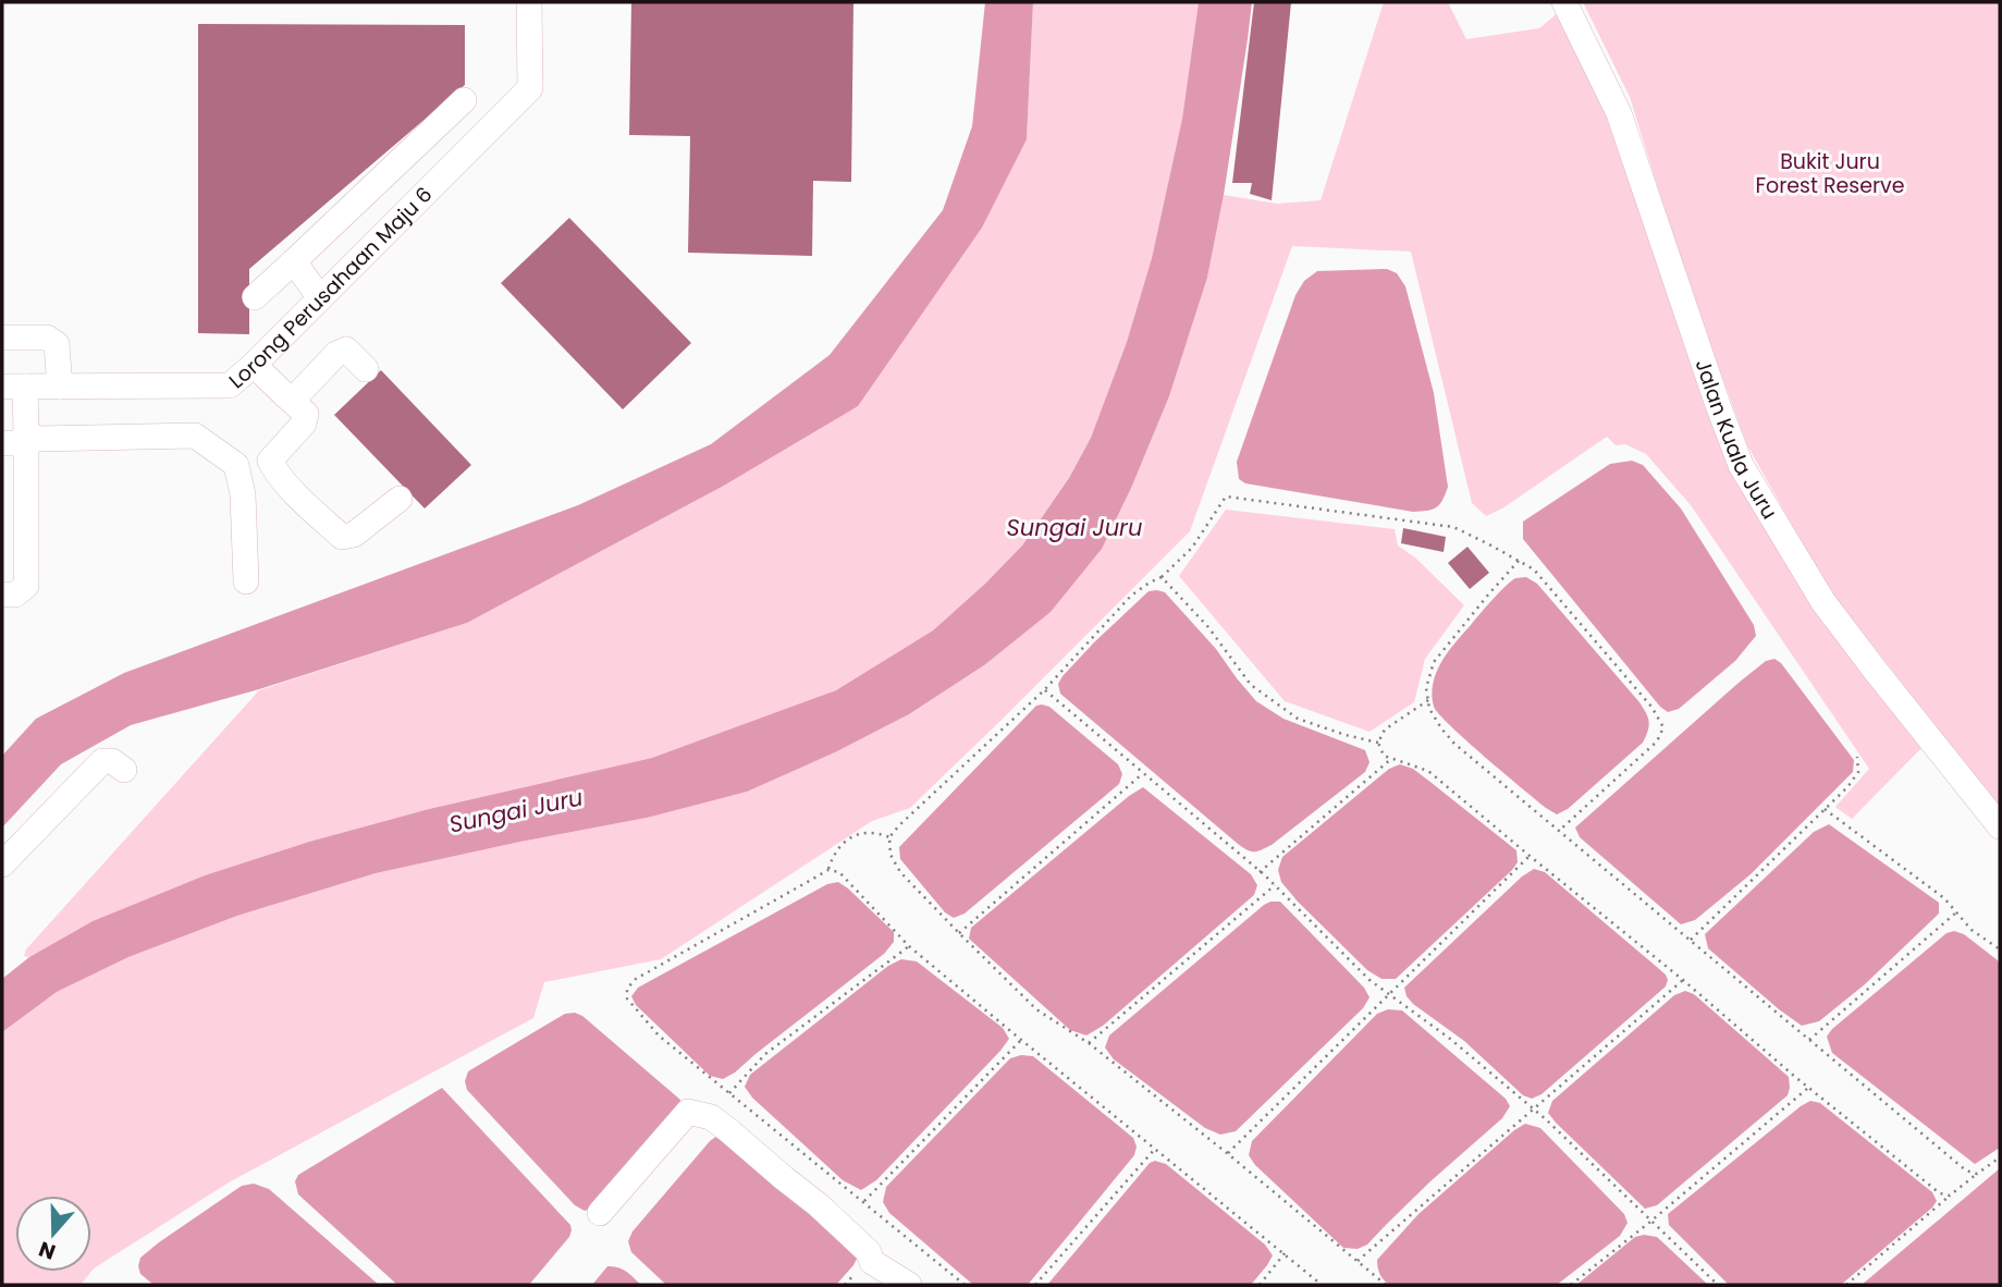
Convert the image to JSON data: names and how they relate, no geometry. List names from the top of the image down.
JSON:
{
  "streets": {
    "street": ["Lorong Perusahaan Maju 6", "Jalan Kuala Juru"]
  },
  "water": ["Sungai Juru"],
  "parks": ["Bukit Juru Forest Reserve"],
  "north": "bottom"
}
